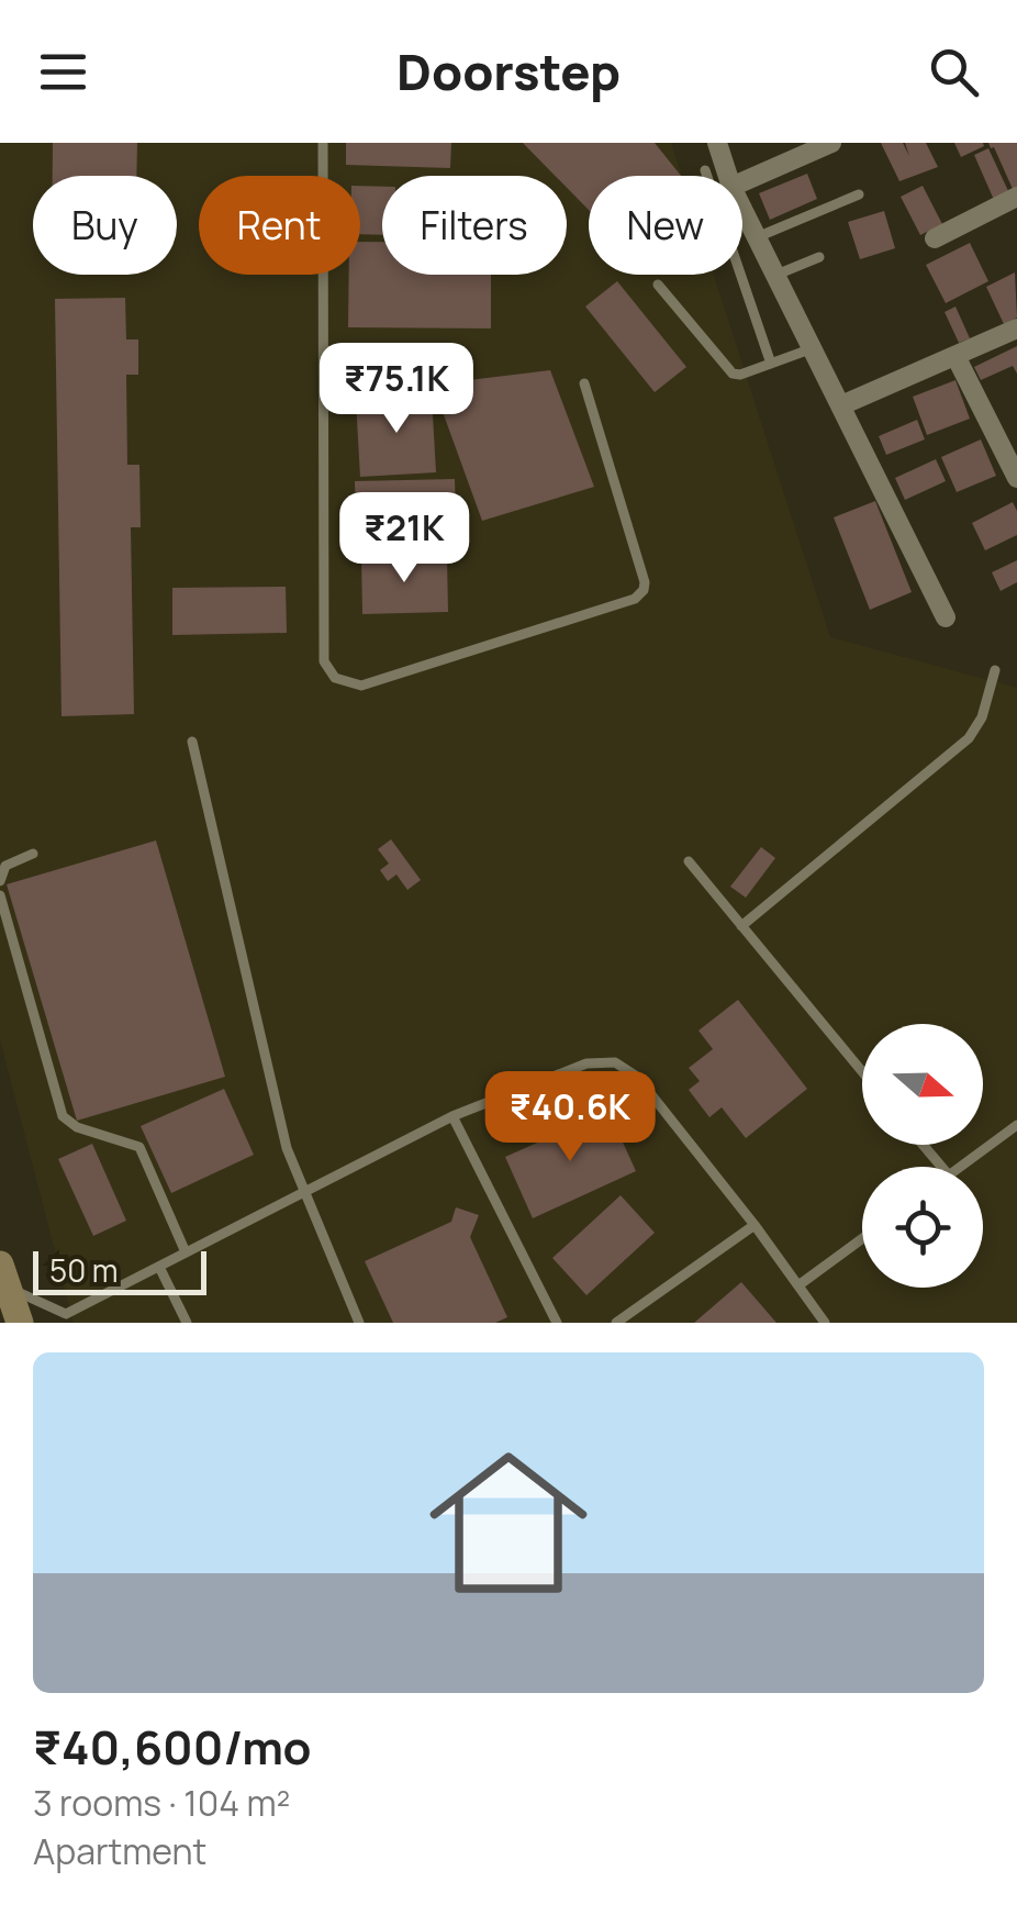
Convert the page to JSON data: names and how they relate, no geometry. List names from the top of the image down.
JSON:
{
  "scale_bar": "50 m",
  "north": "right",
  "page": {
    "header": "Doorstep",
    "chip": [
      "Buy",
      "Rent",
      "Filters",
      "New"
    ],
    "price": ["₹75.1K", "₹21K", "₹40.6K"],
    "scale": "50 m",
    "list": [
      {
        "name": "₹40,600/mo",
        "note": "3 rooms · 104 m² · Apartment"
      }
    ]
  }
}
